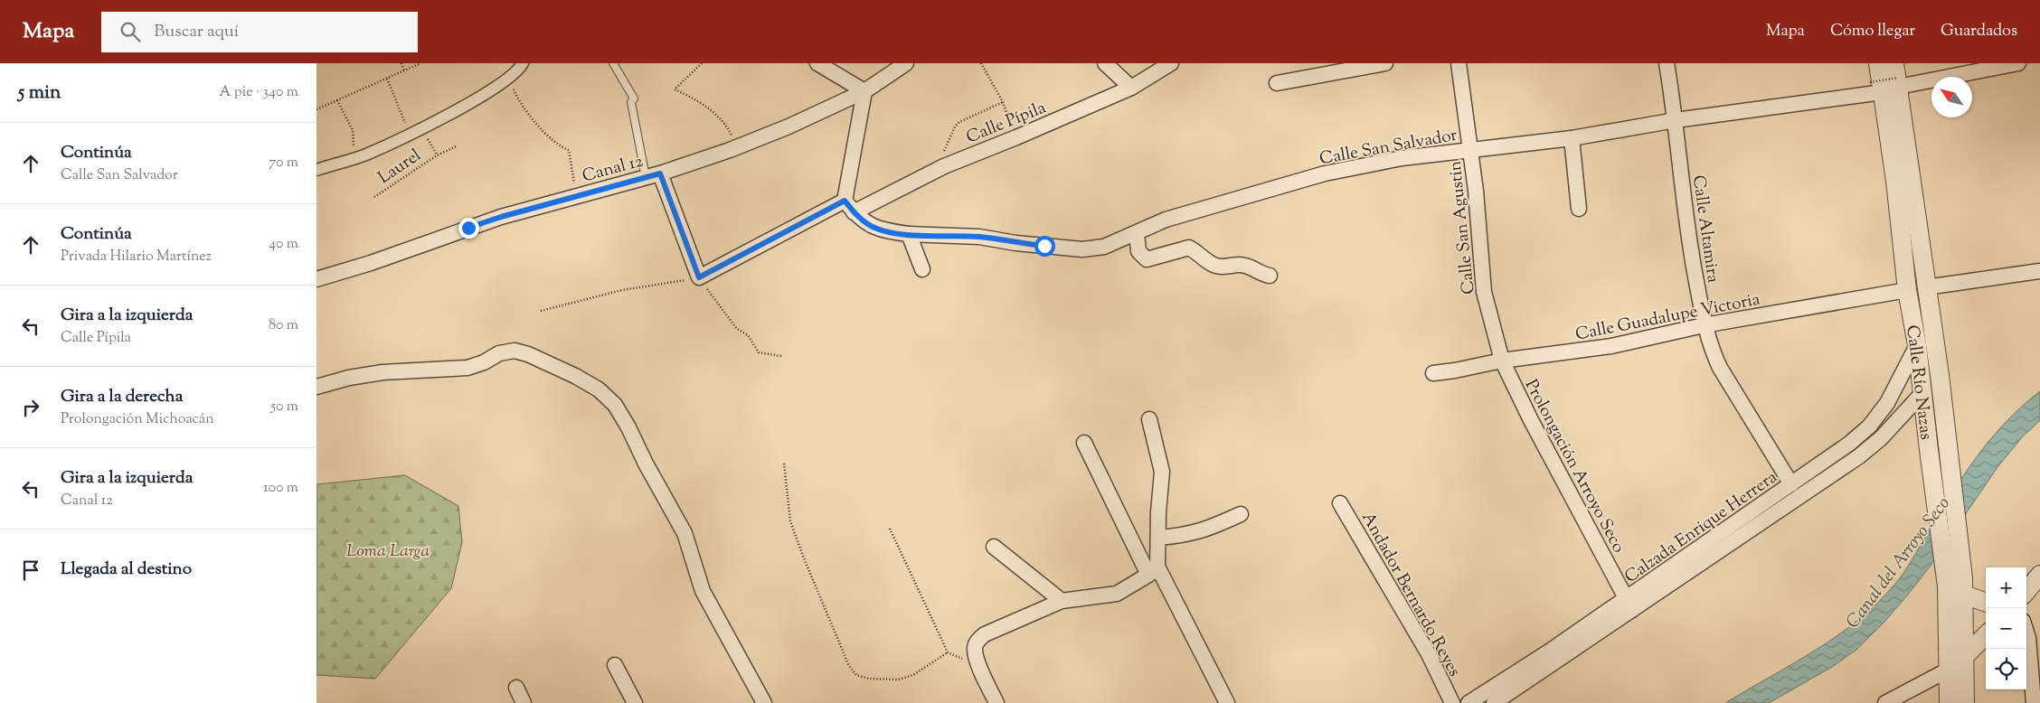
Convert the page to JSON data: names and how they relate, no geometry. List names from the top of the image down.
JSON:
{
  "streets": {
    "street": [
      "Calle Pípila",
      "Calle San Salvador",
      "Canal 12",
      "Calle San Agustín",
      "Calle Altamira",
      "Calle Guadalupe Victoria",
      "Calle Río Nazas",
      "Prolongación Arroyo Seco",
      "Calzada Enrique Herrera",
      "Andador Bernardo Reyes"
    ],
    "path": ["Laurel"]
  },
  "crossings": [
    ["Calle Pípila", "Calle San Salvador"],
    ["Calle San Salvador", "Calle San Agustín"],
    ["Calle San Salvador", "Calle Altamira"],
    ["Calle San Salvador", "Calle Río Nazas"],
    ["Calle San Agustín", "Calle Guadalupe Victoria"],
    ["Calle San Agustín", "Prolongación Arroyo Seco"],
    ["Calle Altamira", "Calle Guadalupe Victoria"],
    ["Calle Altamira", "Calzada Enrique Herrera"],
    ["Calle Guadalupe Victoria", "Calle Río Nazas"],
    ["Calle Guadalupe Victoria", "Prolongación Arroyo Seco"],
    ["Calle Río Nazas", "Calzada Enrique Herrera"],
    ["Prolongación Arroyo Seco", "Calzada Enrique Herrera"]
  ],
  "water": ["Canal del Arroyo Seco"],
  "parks": ["Loma Larga"],
  "north": "top left",
  "page": {
    "header": "Mapa",
    "search": "Buscar aquí",
    "nav": ["Mapa", "Cómo llegar", "Guardados"],
    "heading": ["5 min", "A pie · 340 m"],
    "list": [
      ["Continúa", "Calle San Salvador", "70 m"],
      ["Continúa", "Privada Hilario Martínez", "40 m"],
      ["Gira a la izquierda", "Calle Pípila", "80 m"],
      ["Gira a la derecha", "Prolongación Michoacán", "50 m"],
      ["Gira a la izquierda", "Canal 12", "100 m"],
      "Llegada al destino"
    ],
    "map_buttons": ["+", "−"]
  }
}
